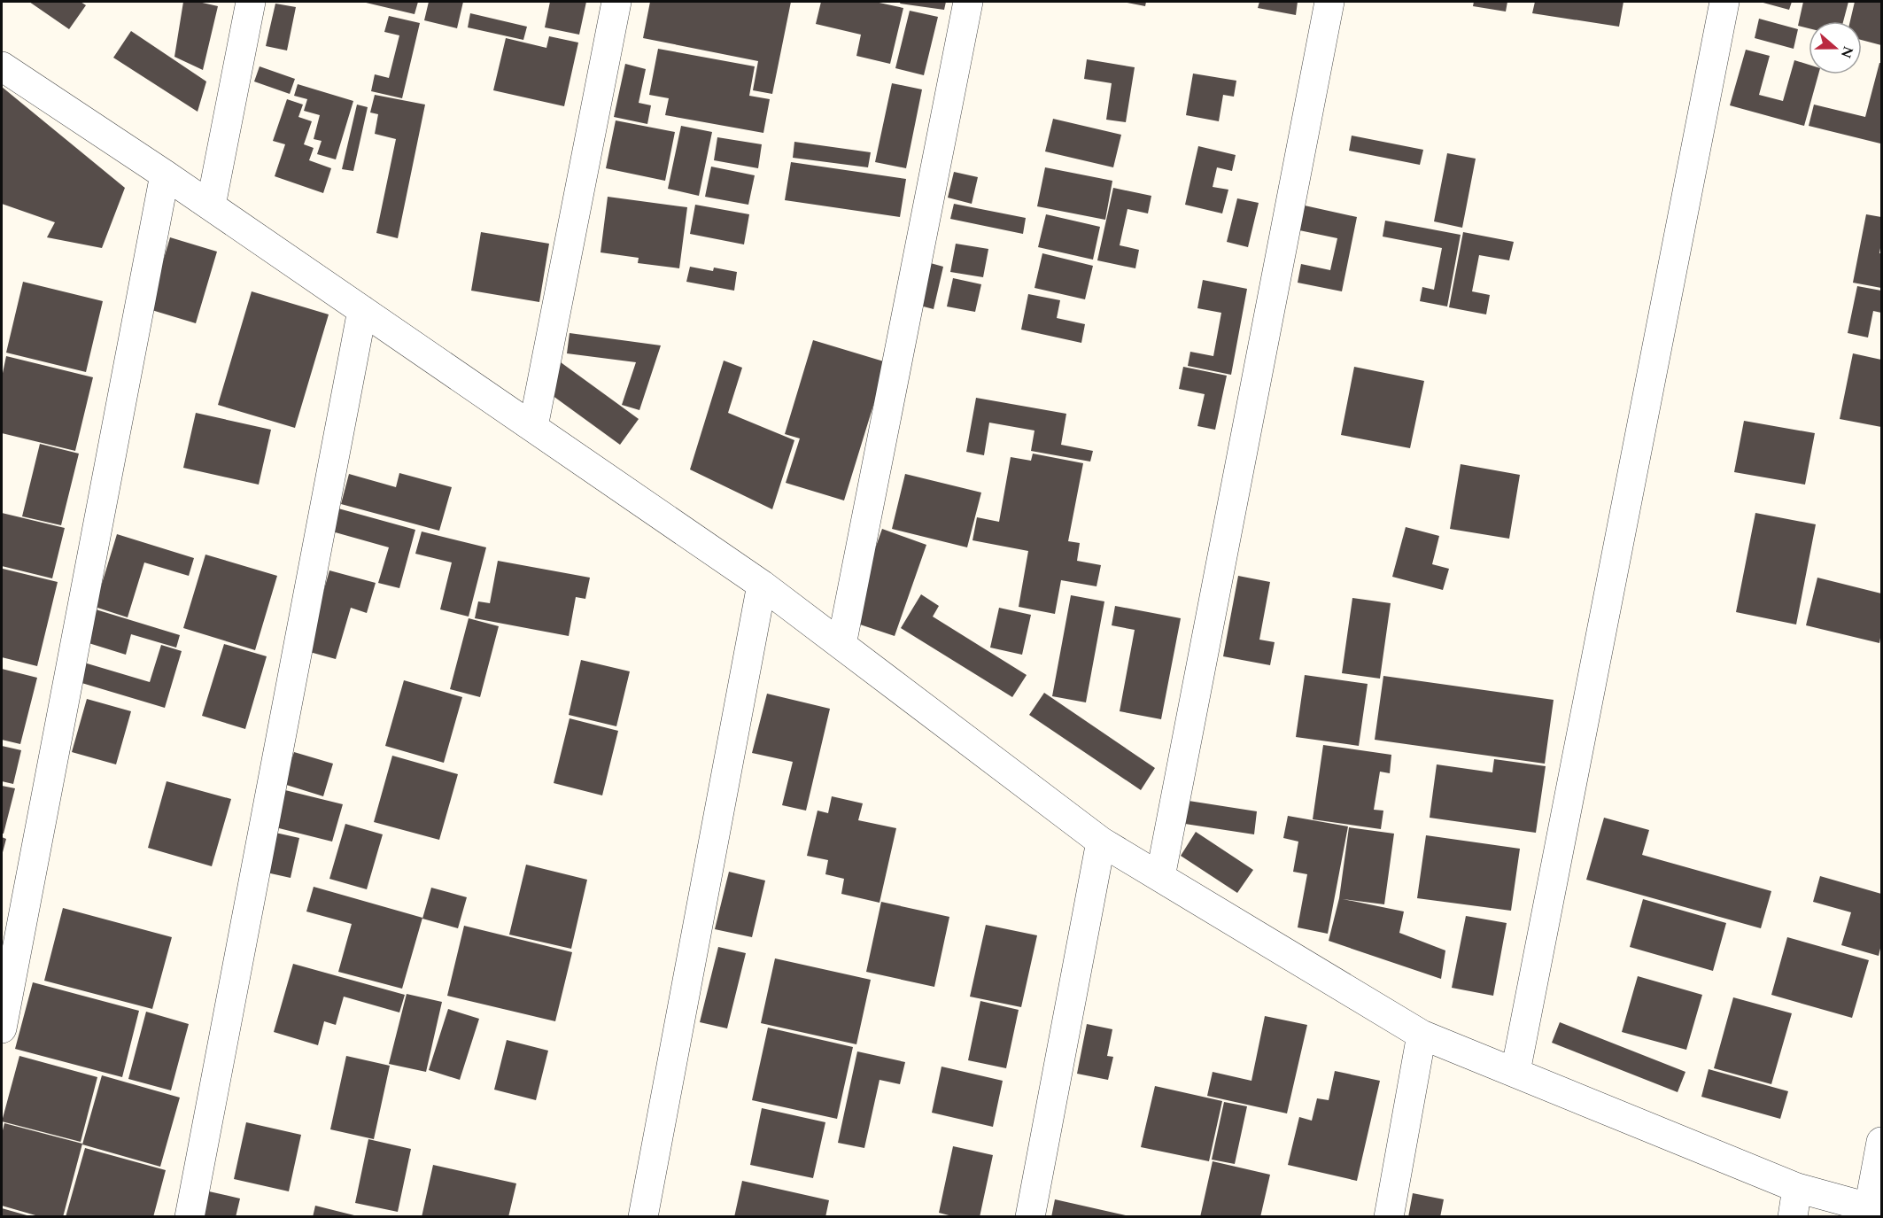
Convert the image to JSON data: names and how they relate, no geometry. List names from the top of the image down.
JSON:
{
  "north": "right"
}
